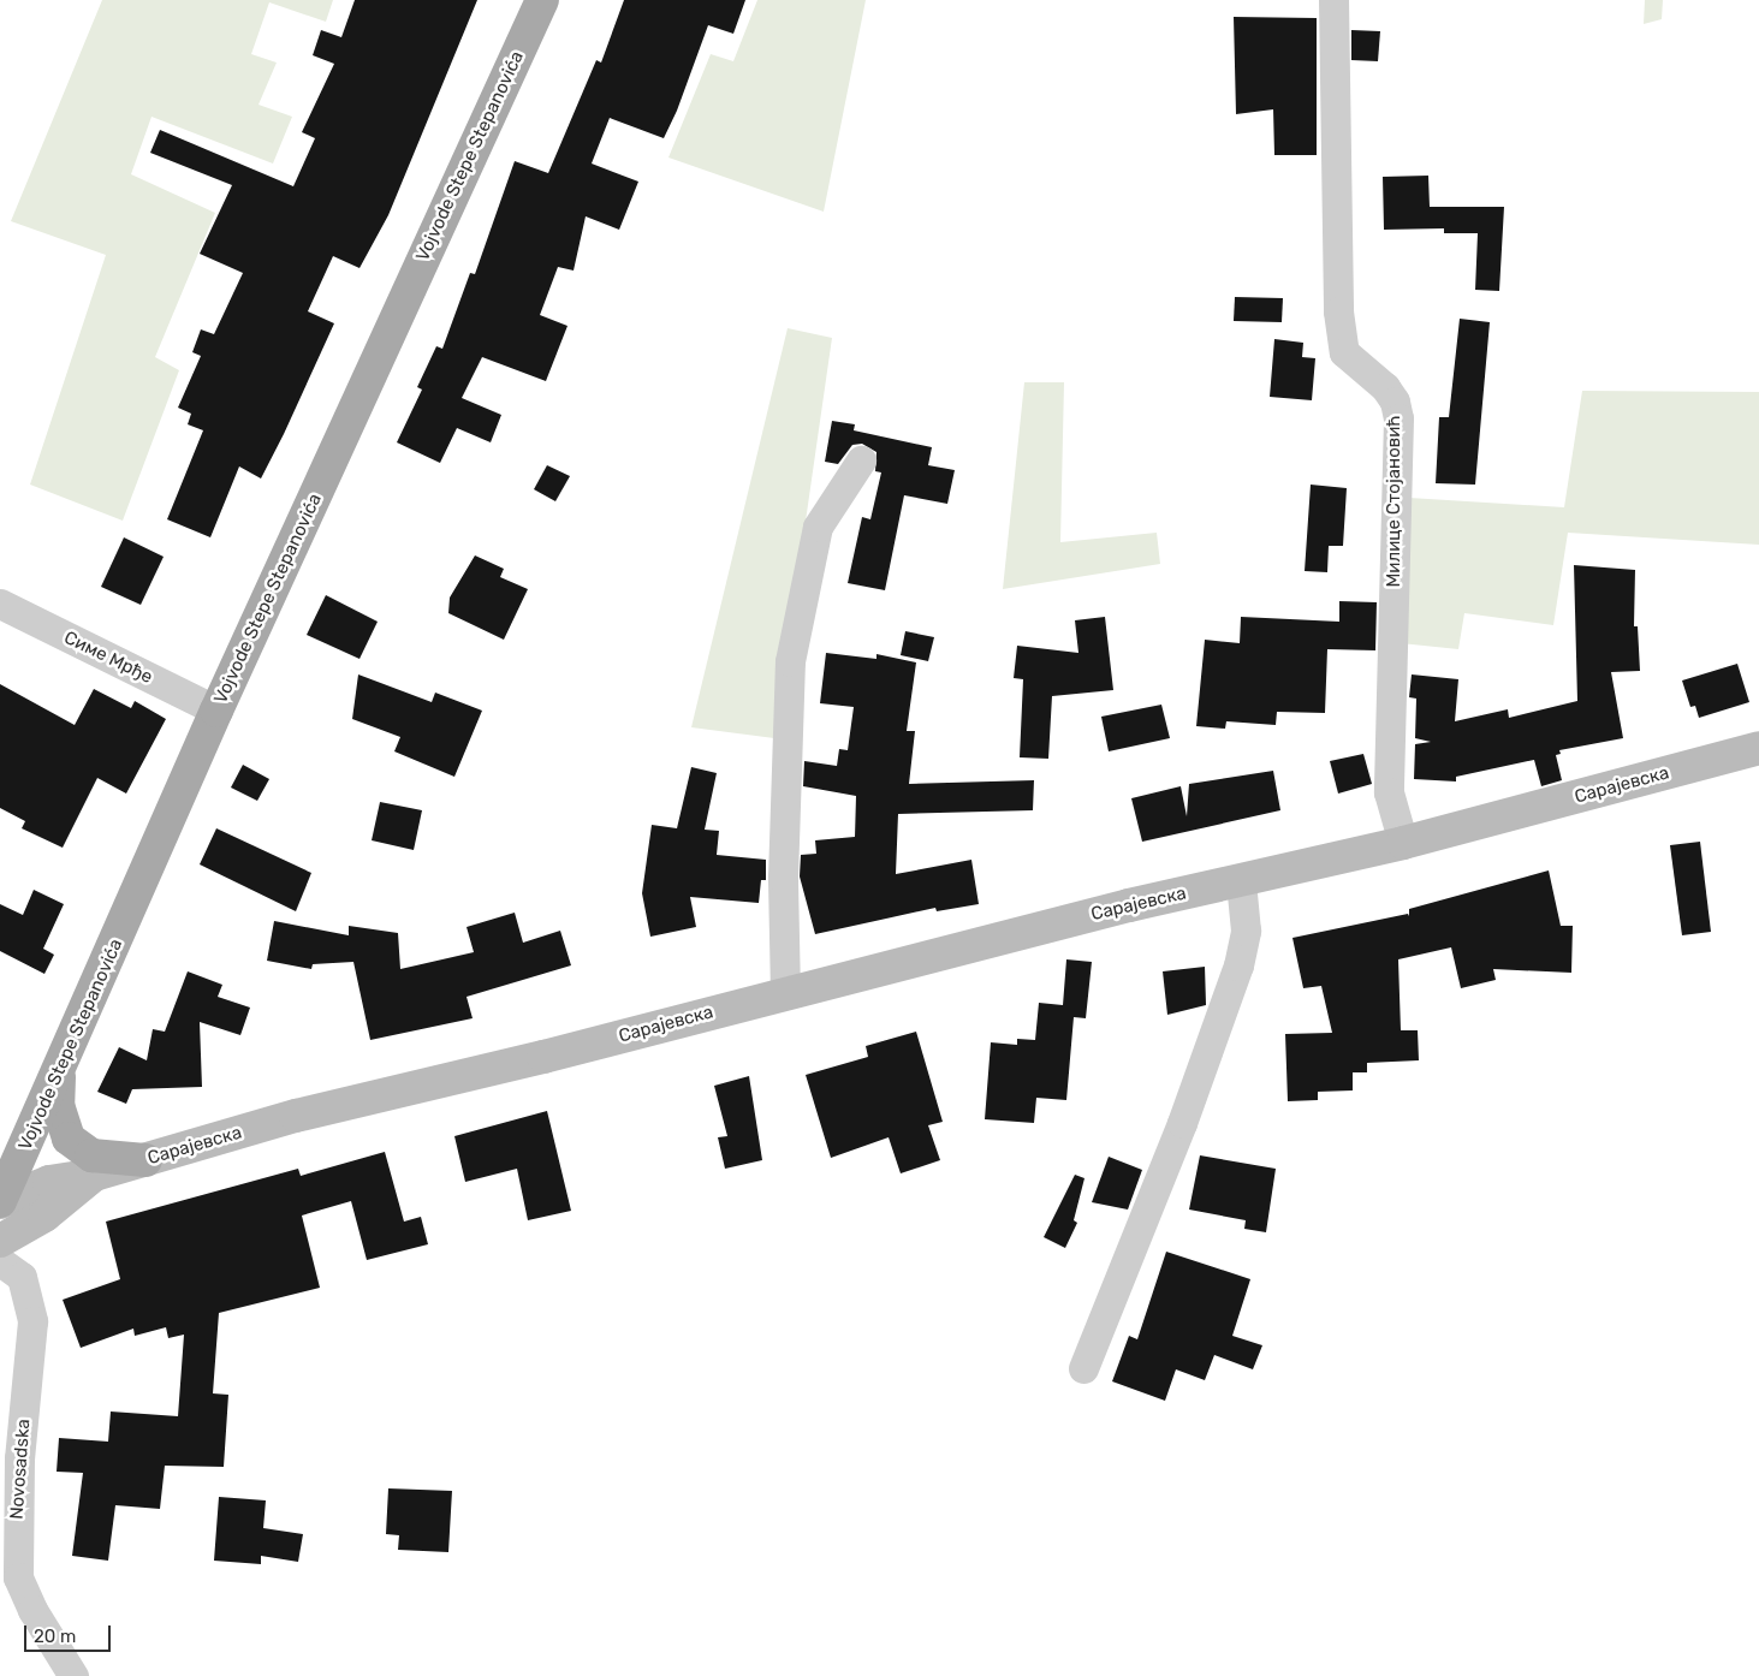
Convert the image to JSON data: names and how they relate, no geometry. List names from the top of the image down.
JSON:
{
  "streets": {
    "main road": ["Vojvode Stepe Stepanovića", "Сарајевска"],
    "street": ["Милице Стојановић", "Симе Мрђе", "Novosadska"]
  },
  "crossings": [
    ["Vojvode Stepe Stepanovića", "Симе Мрђе"],
    ["Vojvode Stepe Stepanovića", "Сарајевска"],
    ["Милице Стојановић", "Сарајевска"]
  ],
  "scale_bar": "20 m"
}
